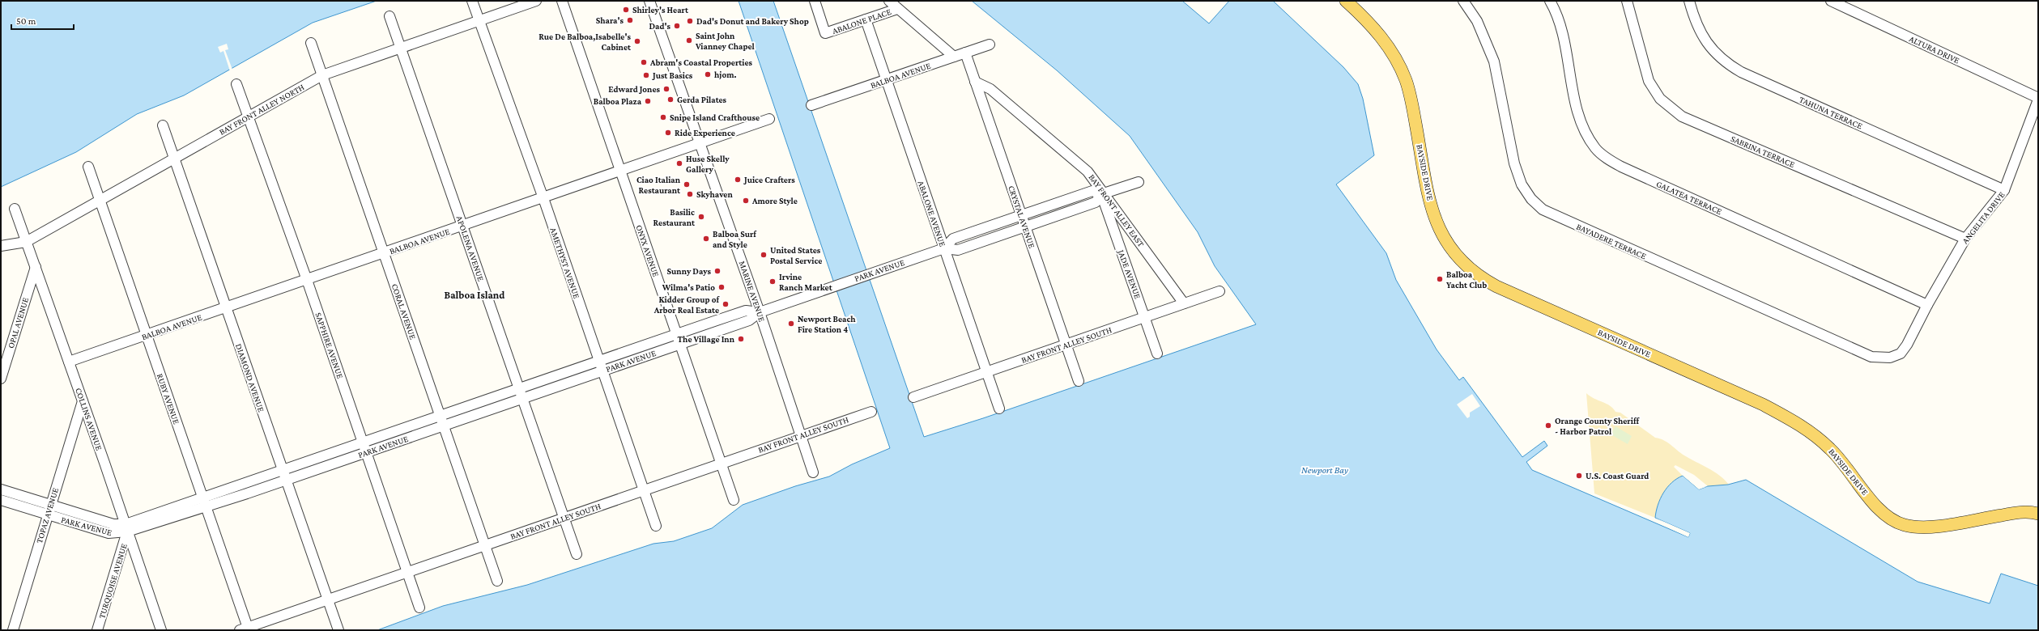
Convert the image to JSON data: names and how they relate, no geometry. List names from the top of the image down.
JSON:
{
  "streets": {
    "main road": ["BAYSIDE DRIVE"],
    "street": [
      "ABALONE PLACE",
      "ALTURA DRIVE",
      "BALBOA AVENUE",
      "BAY FRONT ALLEY NORTH",
      "TAHUNA TERRACE",
      "SABRINA TERRACE",
      "GALATEA TERRACE",
      "BAY FRONT ALLEY EAST",
      "ABALONE AVENUE",
      "CRYSTAL AVENUE",
      "ANGELITA DRIVE",
      "BAYADERE TERRACE",
      "APOLENA AVENUE",
      "ONYX AVENUE",
      "AMETHYST AVENUE",
      "PARK AVENUE",
      "JADE AVENUE",
      "MARINE AVENUE",
      "CORAL AVENUE",
      "OPAL AVENUE",
      "BAY FRONT ALLEY SOUTH",
      "SAPPHIRE AVENUE",
      "DIAMOND AVENUE",
      "RUBY AVENUE",
      "COLLINS AVENUE",
      "TOPAZ AVENUE",
      "TURQUOISE AVENUE"
    ]
  },
  "crossings": [
    ["ABALONE PLACE", "ABALONE AVENUE"],
    ["ALTURA DRIVE", "ANGELITA DRIVE"],
    ["BALBOA AVENUE", "ABALONE AVENUE"],
    ["BALBOA AVENUE", "CRYSTAL AVENUE"],
    ["BALBOA AVENUE", "APOLENA AVENUE"],
    ["BALBOA AVENUE", "ONYX AVENUE"],
    ["BALBOA AVENUE", "AMETHYST AVENUE"],
    ["BALBOA AVENUE", "MARINE AVENUE"],
    ["BALBOA AVENUE", "CORAL AVENUE"],
    ["BALBOA AVENUE", "SAPPHIRE AVENUE"],
    ["BALBOA AVENUE", "DIAMOND AVENUE"],
    ["BALBOA AVENUE", "RUBY AVENUE"],
    ["BALBOA AVENUE", "COLLINS AVENUE"],
    ["BAY FRONT ALLEY NORTH", "APOLENA AVENUE"],
    ["BAY FRONT ALLEY NORTH", "AMETHYST AVENUE"],
    ["BAY FRONT ALLEY NORTH", "CORAL AVENUE"],
    ["BAY FRONT ALLEY NORTH", "SAPPHIRE AVENUE"],
    ["BAY FRONT ALLEY NORTH", "DIAMOND AVENUE"],
    ["BAY FRONT ALLEY NORTH", "RUBY AVENUE"],
    ["BAY FRONT ALLEY NORTH", "COLLINS AVENUE"],
    ["TAHUNA TERRACE", "ANGELITA DRIVE"],
    ["SABRINA TERRACE", "ANGELITA DRIVE"],
    ["GALATEA TERRACE", "ANGELITA DRIVE"],
    ["BAY FRONT ALLEY EAST", "CRYSTAL AVENUE"],
    ["BAY FRONT ALLEY EAST", "PARK AVENUE"],
    ["BAY FRONT ALLEY EAST", "JADE AVENUE"],
    ["BAY FRONT ALLEY EAST", "BAY FRONT ALLEY SOUTH"],
    ["ABALONE AVENUE", "PARK AVENUE"],
    ["ABALONE AVENUE", "BAY FRONT ALLEY SOUTH"],
    ["CRYSTAL AVENUE", "PARK AVENUE"],
    ["CRYSTAL AVENUE", "BAY FRONT ALLEY SOUTH"],
    ["ANGELITA DRIVE", "BAYADERE TERRACE"],
    ["APOLENA AVENUE", "PARK AVENUE"],
    ["APOLENA AVENUE", "BAY FRONT ALLEY SOUTH"],
    ["ONYX AVENUE", "PARK AVENUE"],
    ["ONYX AVENUE", "BAY FRONT ALLEY SOUTH"],
    ["AMETHYST AVENUE", "PARK AVENUE"],
    ["AMETHYST AVENUE", "BAY FRONT ALLEY SOUTH"],
    ["PARK AVENUE", "JADE AVENUE"],
    ["PARK AVENUE", "MARINE AVENUE"],
    ["PARK AVENUE", "CORAL AVENUE"],
    ["PARK AVENUE", "SAPPHIRE AVENUE"],
    ["PARK AVENUE", "DIAMOND AVENUE"],
    ["PARK AVENUE", "RUBY AVENUE"],
    ["PARK AVENUE", "COLLINS AVENUE"],
    ["PARK AVENUE", "TOPAZ AVENUE"],
    ["PARK AVENUE", "TURQUOISE AVENUE"],
    ["JADE AVENUE", "BAY FRONT ALLEY SOUTH"],
    ["MARINE AVENUE", "BAY FRONT ALLEY SOUTH"],
    ["CORAL AVENUE", "BAY FRONT ALLEY SOUTH"],
    ["OPAL AVENUE", "COLLINS AVENUE"],
    ["BAY FRONT ALLEY SOUTH", "SAPPHIRE AVENUE"],
    ["BAY FRONT ALLEY SOUTH", "DIAMOND AVENUE"],
    ["BAY FRONT ALLEY SOUTH", "RUBY AVENUE"],
    ["COLLINS AVENUE", "TOPAZ AVENUE"],
    ["COLLINS AVENUE", "TURQUOISE AVENUE"]
  ],
  "districts": ["Balboa Island"],
  "water": ["Newport Bay"],
  "places": [
    "Shirley's Heart",
    "Shara's",
    "Dad's Donut and Bakery Shop",
    "Dad's",
    "Saint John Vianney Chapel",
    "Rue De Balboa,Isabelle's Cabinet",
    "Abram's Coastal Properties",
    "hjom.",
    "Just Basics",
    "Edward Jones",
    "Gerda Pilates",
    "Balboa Plaza",
    "Snipe Island Crafthouse",
    "Ride Experience",
    "Huse Skelly Gallery",
    "Juice Crafters",
    "Ciao Italian Restaurant",
    "Skyhaven",
    "Amore Style",
    "Basilic Restaurant",
    "Balboa Surf and Style",
    "United States Postal Service",
    "Sunny Days",
    "Balboa Yacht Club",
    "Irvine Ranch Market",
    "Wilma's Patio",
    "Kidder Group of Arbor Real Estate",
    "Newport Beach Fire Station 4",
    "The Village Inn",
    "Orange County Sheriff - Harbor Patrol",
    "U.S. Coast Guard"
  ],
  "scale_bar": "50 m"
}
